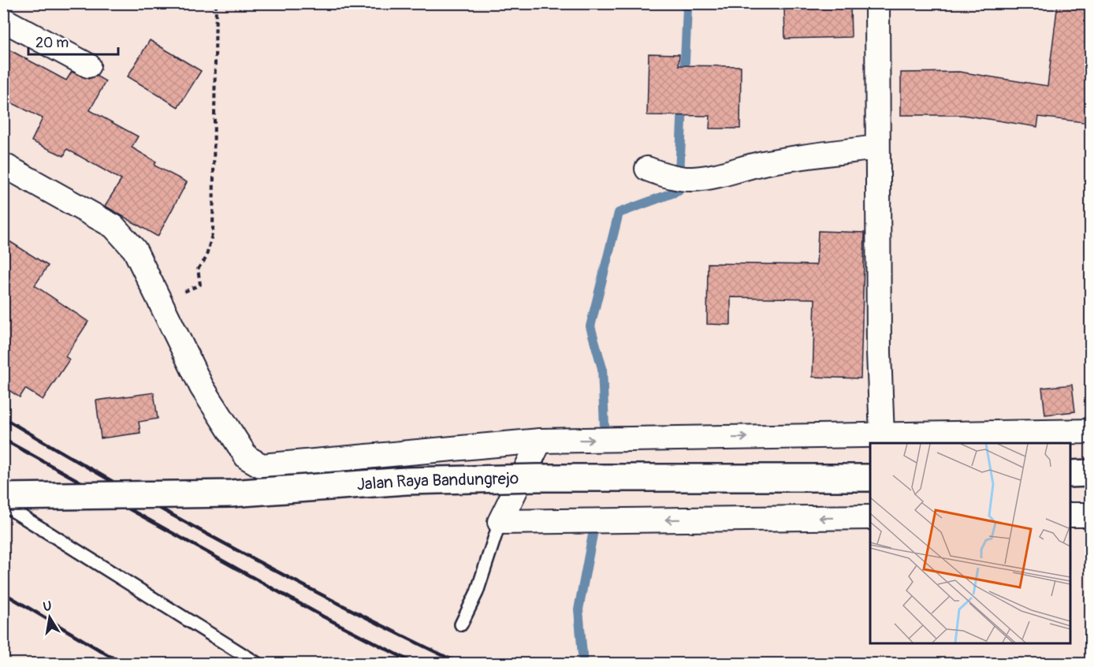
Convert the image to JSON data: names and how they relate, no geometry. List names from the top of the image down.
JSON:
{
  "streets": {
    "main road": ["Jalan Raya Bandungrejo"]
  },
  "scale_bar": "20 m",
  "north": "top"
}
